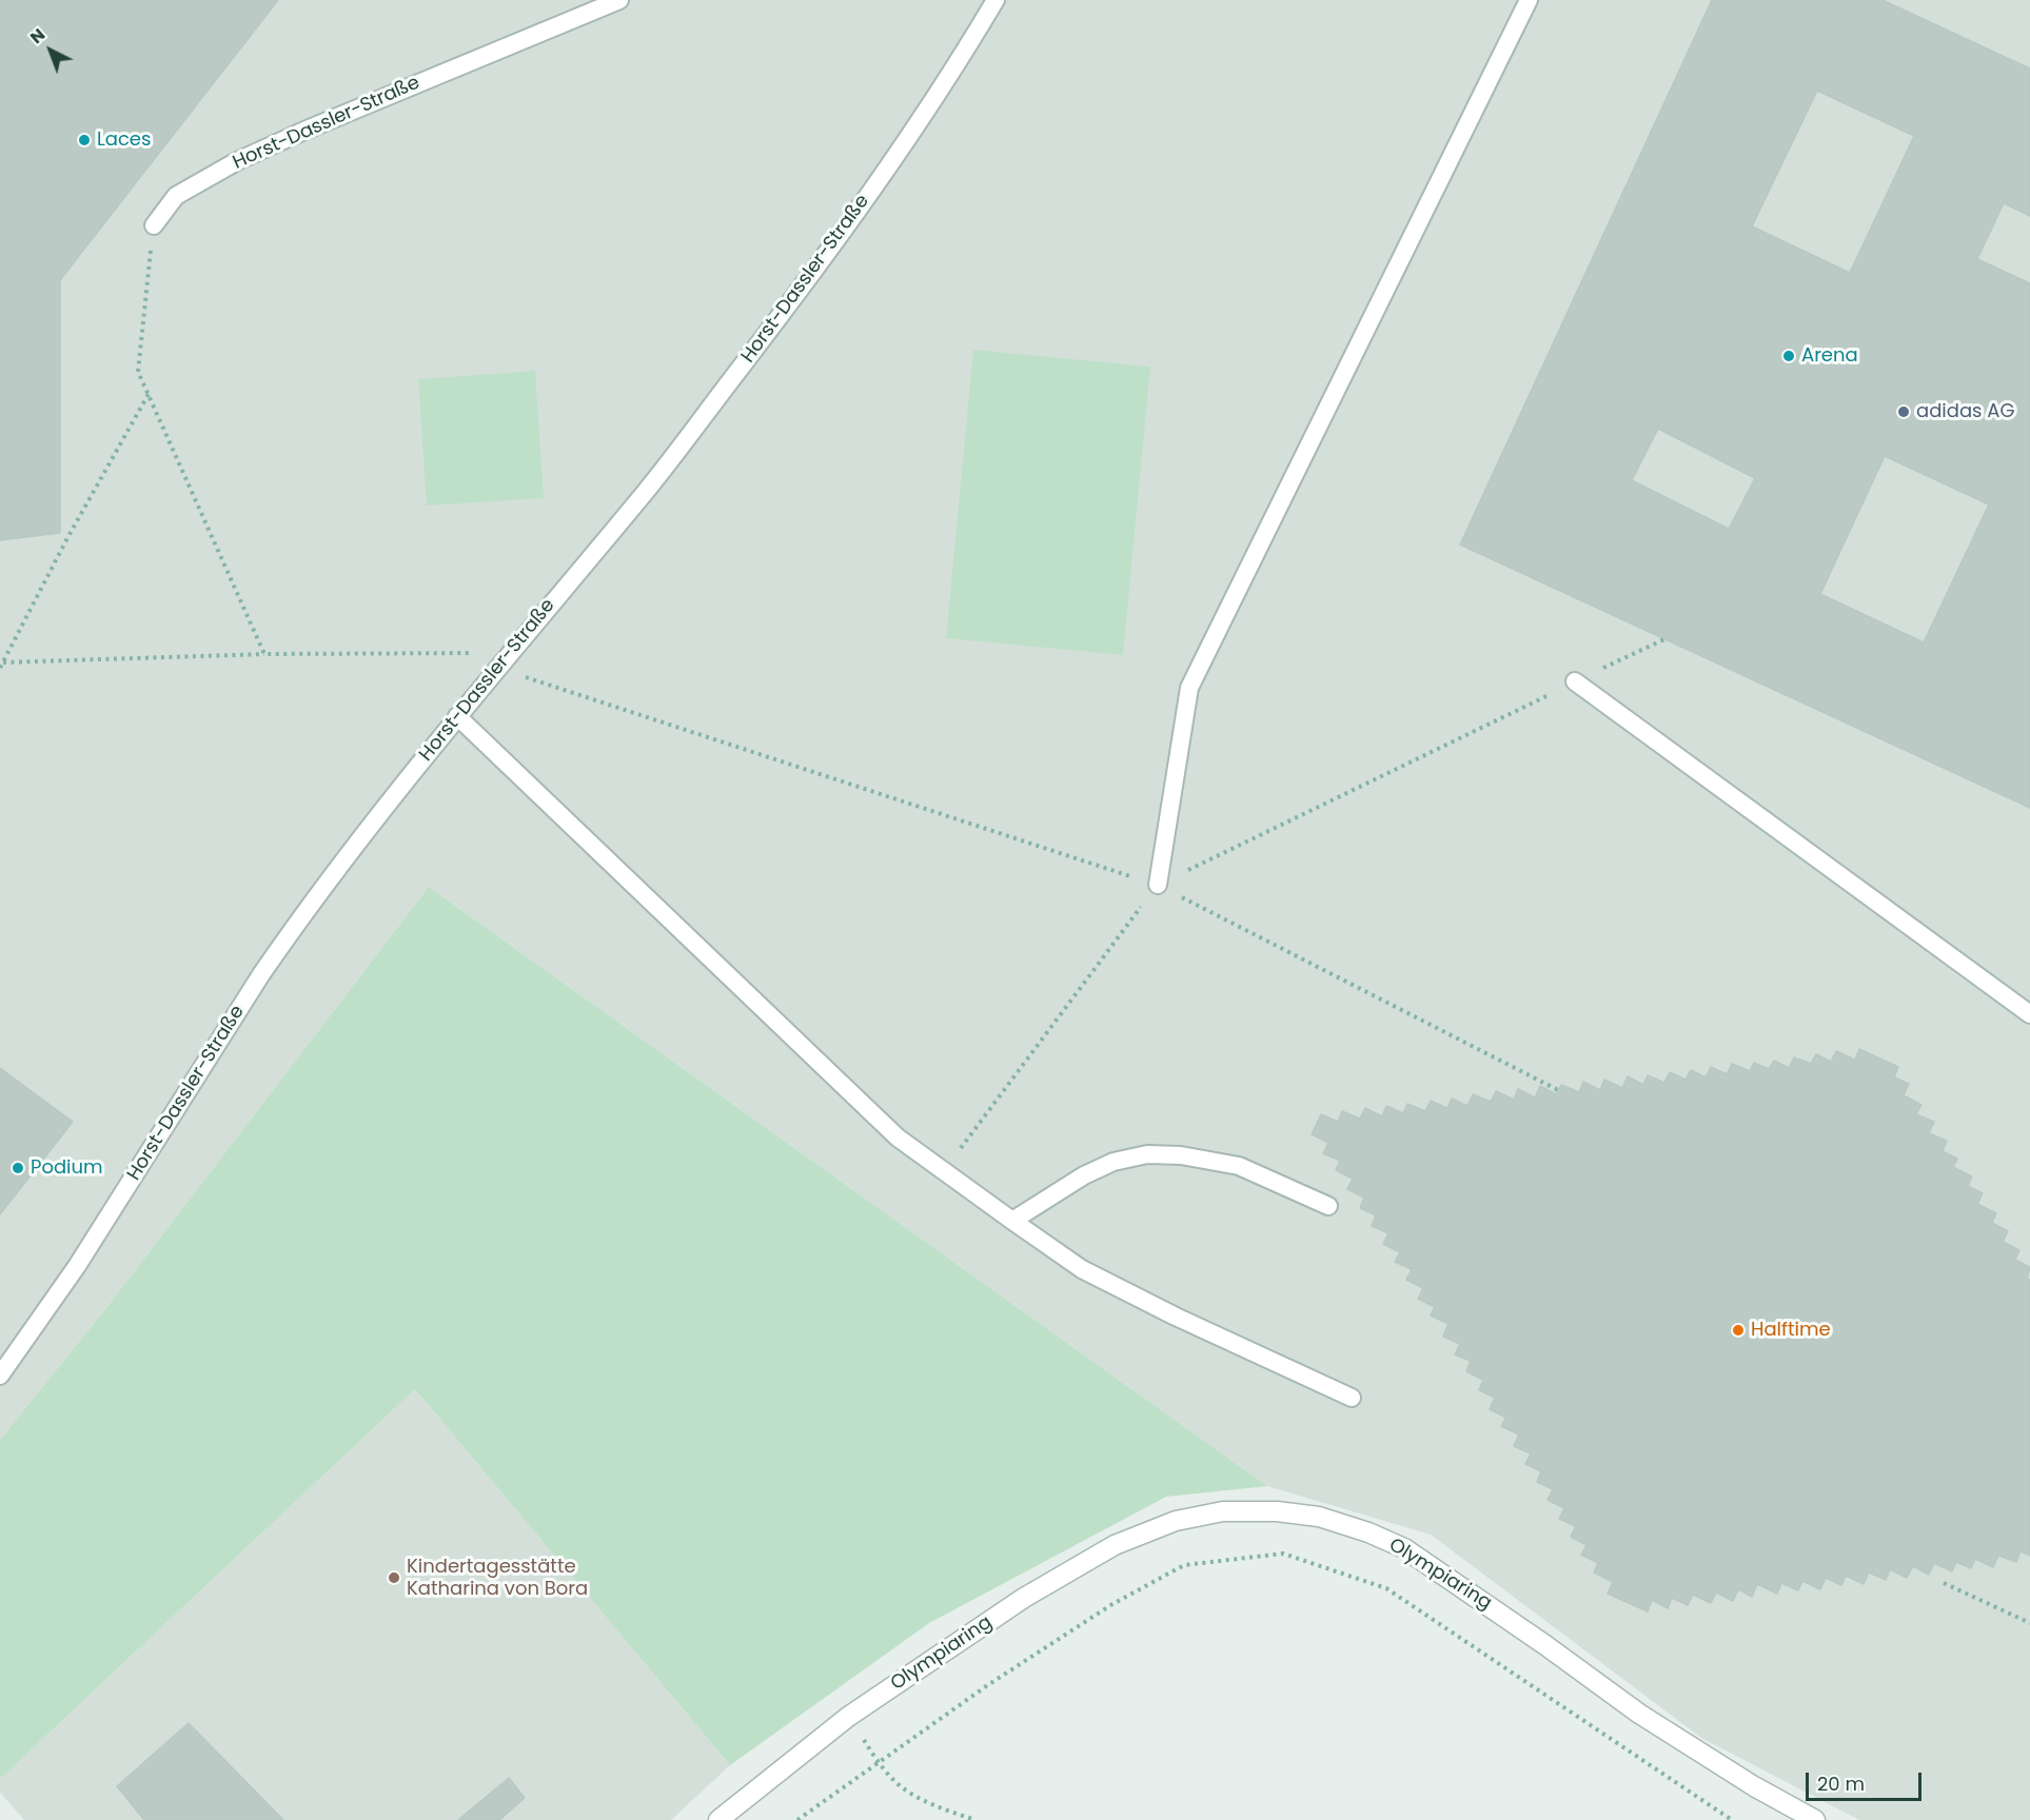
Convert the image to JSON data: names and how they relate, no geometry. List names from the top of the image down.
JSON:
{
  "streets": {
    "street": ["Olympiaring"],
    "lane": ["Horst-Dassler-Straße"]
  },
  "places": [
    "Laces",
    "Arena",
    "adidas AG",
    "Podium",
    "Halftime",
    "Kindertagesstätte Katharina von Bora"
  ],
  "scale_bar": "20 m",
  "north": "top left"
}
